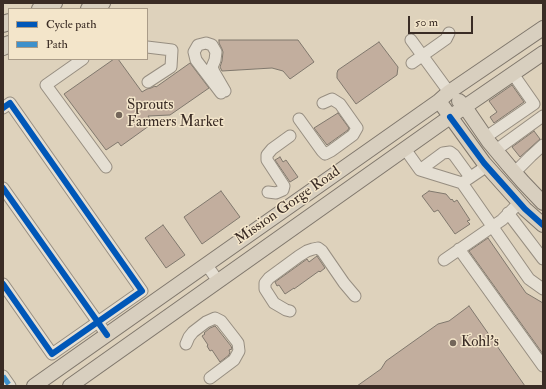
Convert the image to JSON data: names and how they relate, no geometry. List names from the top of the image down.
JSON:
{
  "streets": {
    "main road": ["Mission Gorge Road"]
  },
  "places": ["Sprouts Farmers Market", "Kohl's"],
  "legend": ["Cycle path", "Path"],
  "scale_bar": "50 m"
}
